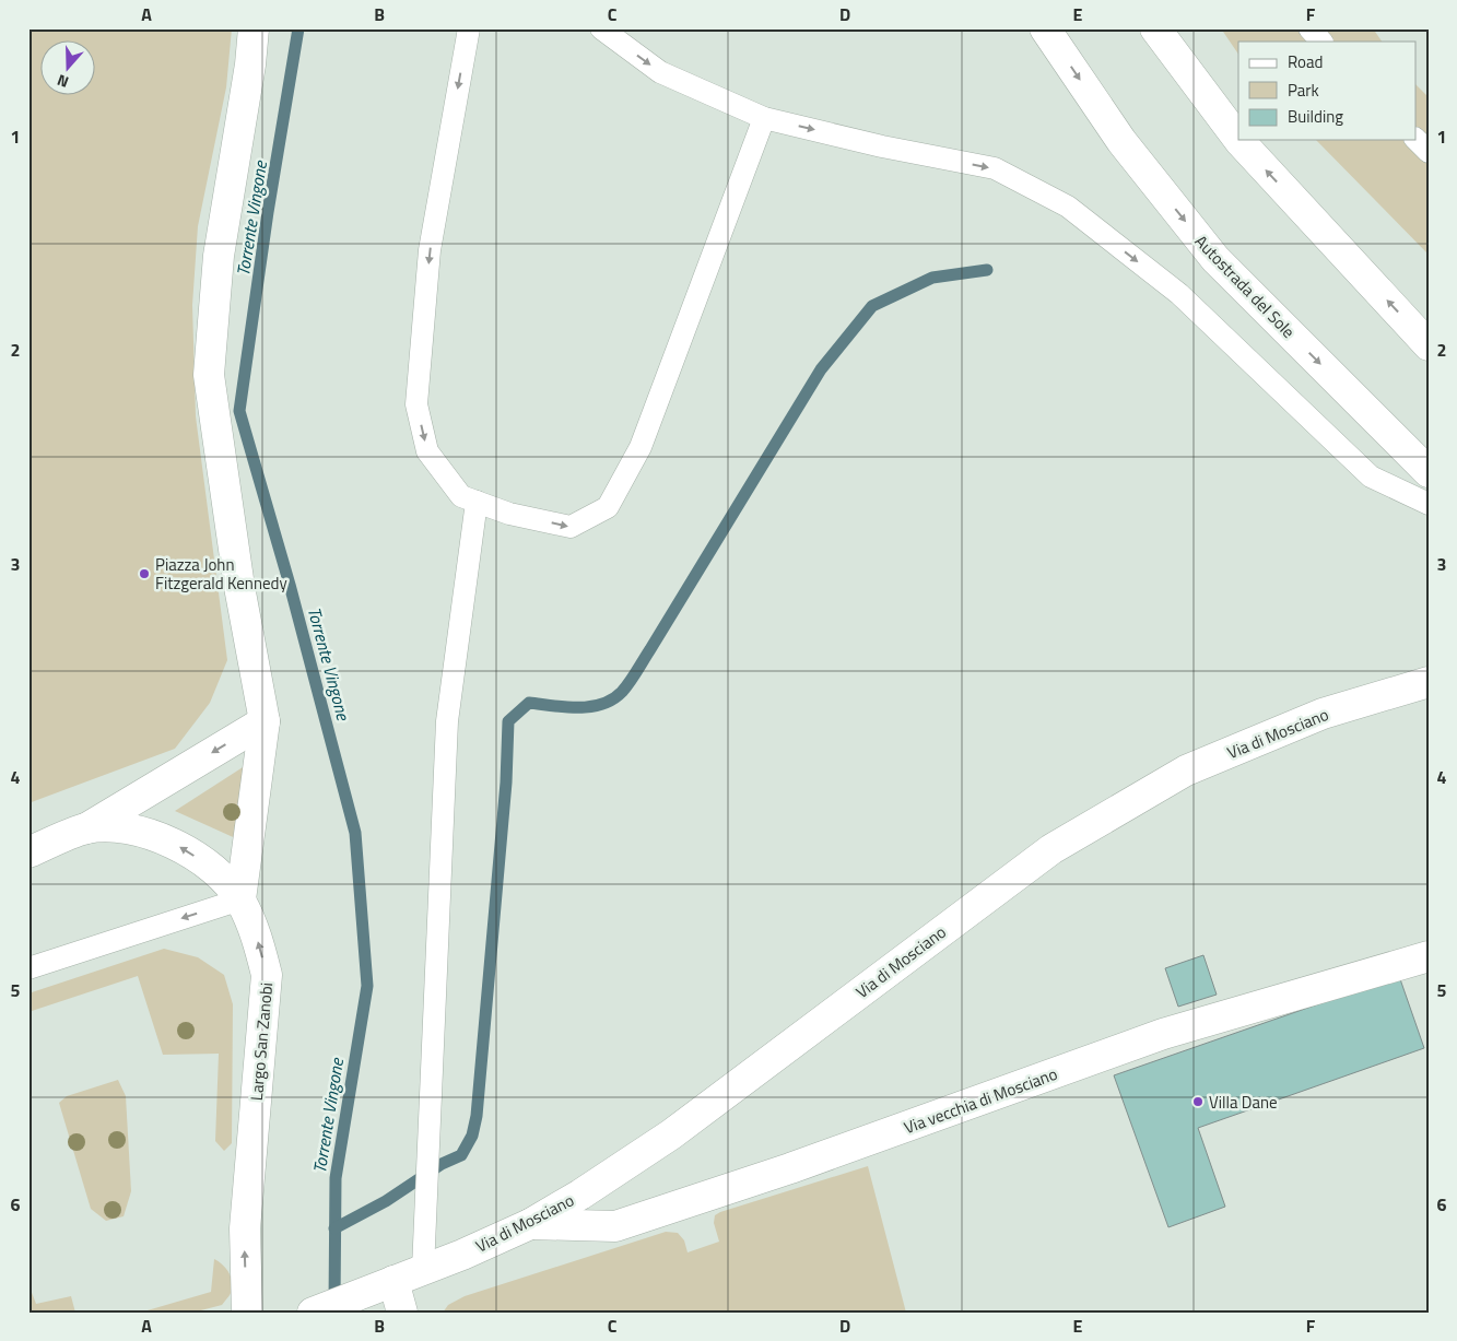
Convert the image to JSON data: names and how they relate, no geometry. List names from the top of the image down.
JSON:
{
  "streets": {
    "main road": [
      "Autostrada del Sole",
      "Via di Mosciano",
      "Largo San Zanobi",
      "Via vecchia di Mosciano"
    ]
  },
  "crossings": [
    ["Via di Mosciano", "Via vecchia di Mosciano"]
  ],
  "one_way": ["Largo San Zanobi"],
  "water": ["Torrente Vingone"],
  "places": ["Piazza John Fitzgerald Kennedy", "Villa Dane"],
  "legend": ["Road", "Park", "Building"],
  "north": "bottom",
  "grid": {
    "columns": [
      "A",
      "B",
      "C",
      "D",
      "E",
      "F"
    ],
    "rows": [
      "1",
      "2",
      "3",
      "4",
      "5",
      "6"
    ]
  }
}
